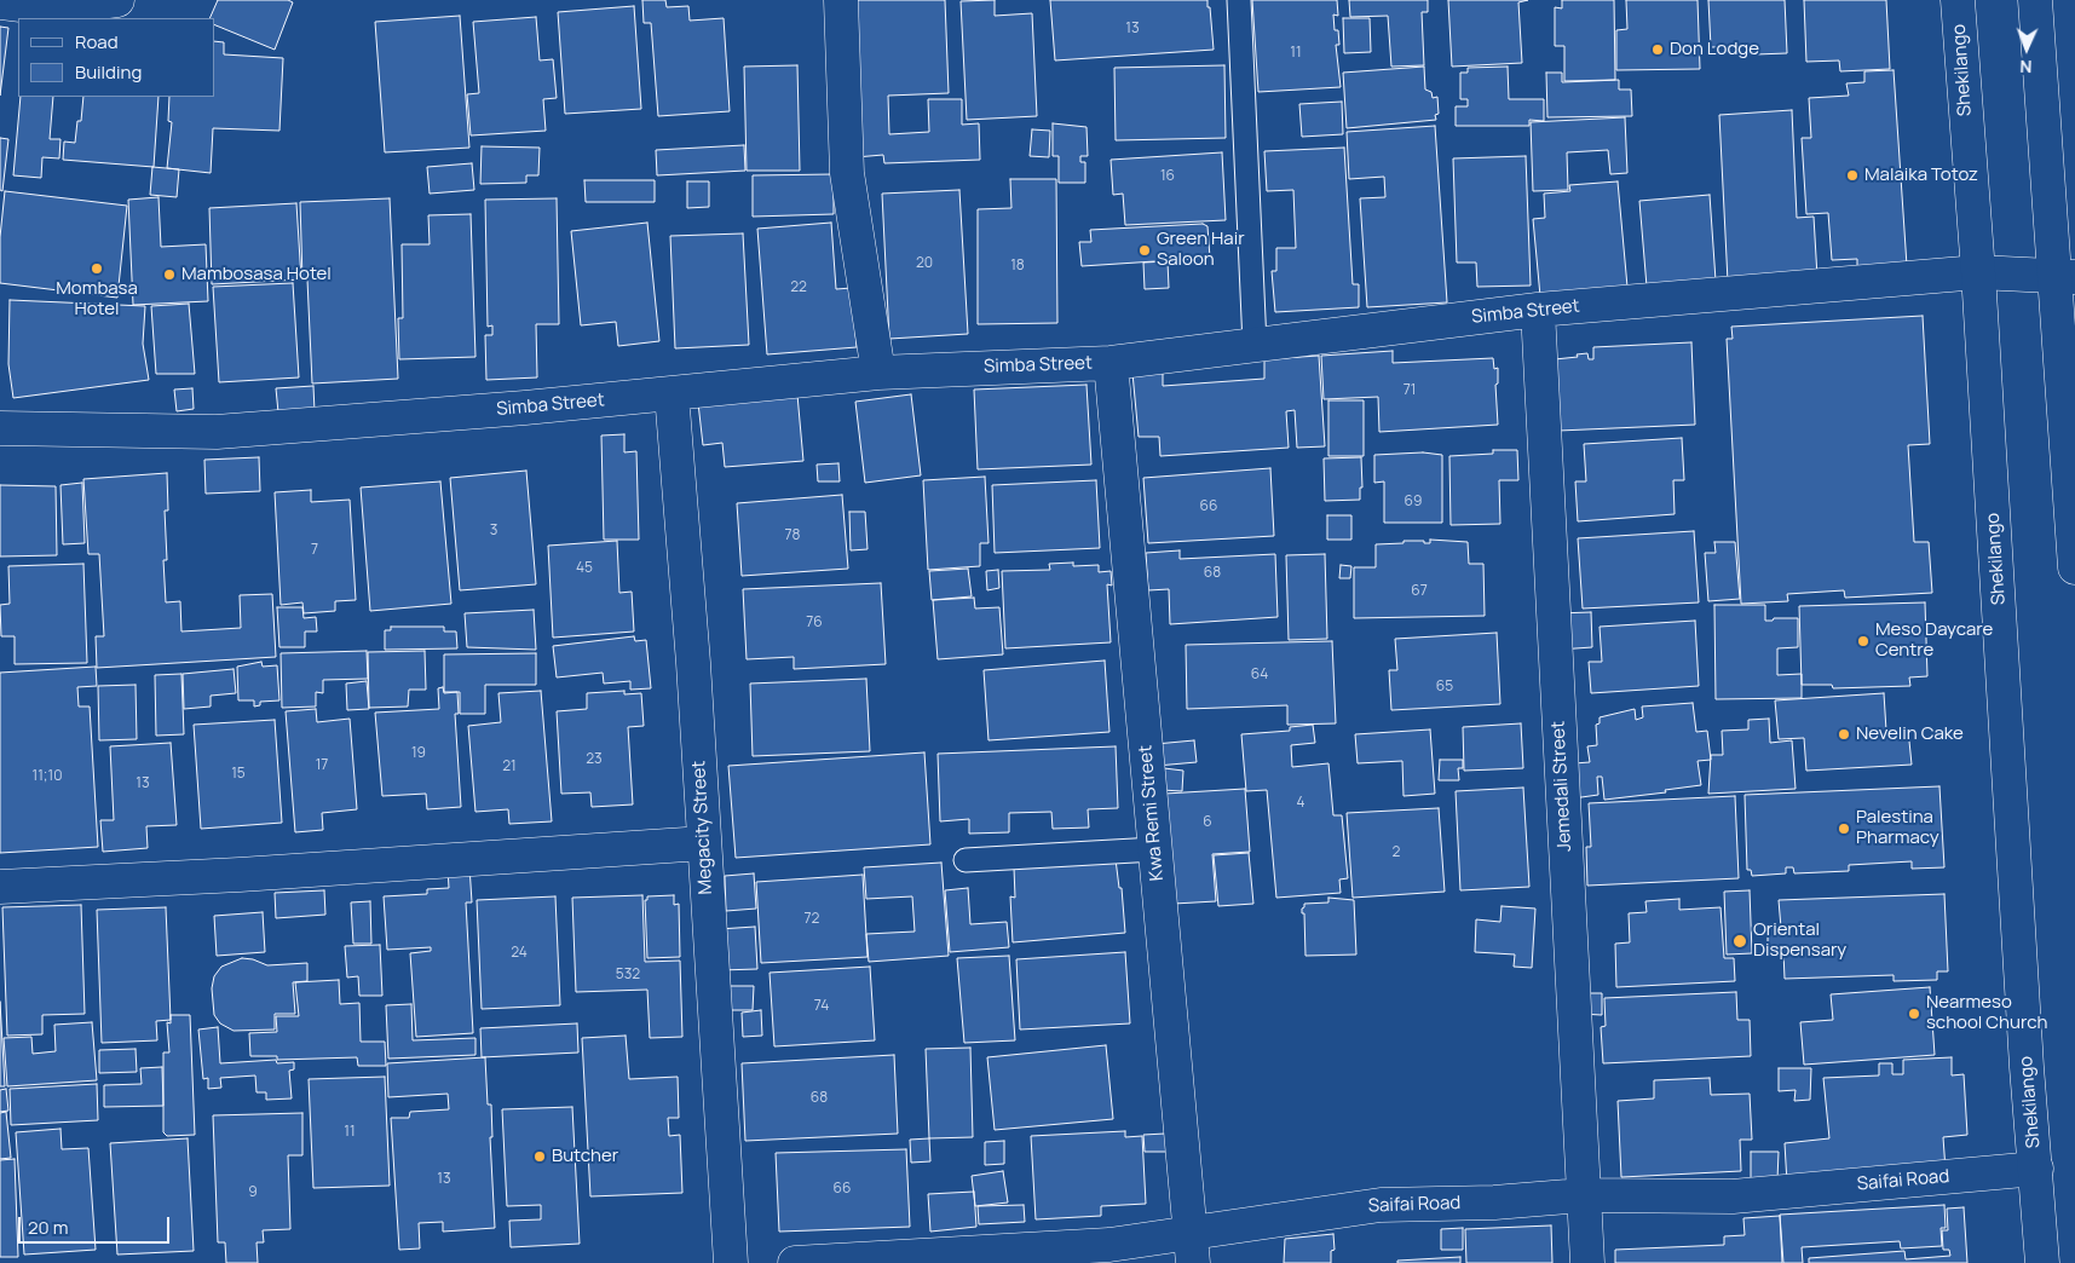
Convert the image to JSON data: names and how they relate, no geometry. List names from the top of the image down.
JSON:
{
  "streets": {
    "street": [
      "Shekilango",
      "Simba Street",
      "Jemedali Street",
      "Kwa Remi Street",
      "Megacity Street",
      "Saifai Road"
    ]
  },
  "crossings": [
    ["Shekilango", "Simba Street"],
    ["Shekilango", "Saifai Road"],
    ["Simba Street", "Jemedali Street"],
    ["Simba Street", "Kwa Remi Street"],
    ["Simba Street", "Megacity Street"],
    ["Jemedali Street", "Saifai Road"],
    ["Kwa Remi Street", "Saifai Road"]
  ],
  "places": [
    "Don Lodge",
    "Malaika Totoz",
    "Green Hair Saloon",
    "Mombasa Hotel",
    "Mambosasa Hotel",
    "Meso Daycare Centre",
    "Nevelin Cake",
    "Palestina Pharmacy",
    "Oriental Dispensary",
    "Nearmeso school Church",
    "Butcher"
  ],
  "house_numbers": [
    "13",
    "11",
    "16",
    "20",
    "18",
    "22",
    "71",
    "69",
    "66",
    "3",
    "78",
    "7",
    "45",
    "68",
    "67",
    "76",
    "64",
    "65",
    "19",
    "23",
    "17",
    "21",
    "15",
    "11;10",
    "13",
    "4",
    "6",
    "2",
    "72",
    "24",
    "532",
    "74",
    "68",
    "11",
    "13",
    "66",
    "9"
  ],
  "legend": ["Road", "Building"],
  "scale_bar": "20 m",
  "north": "bottom"
}
